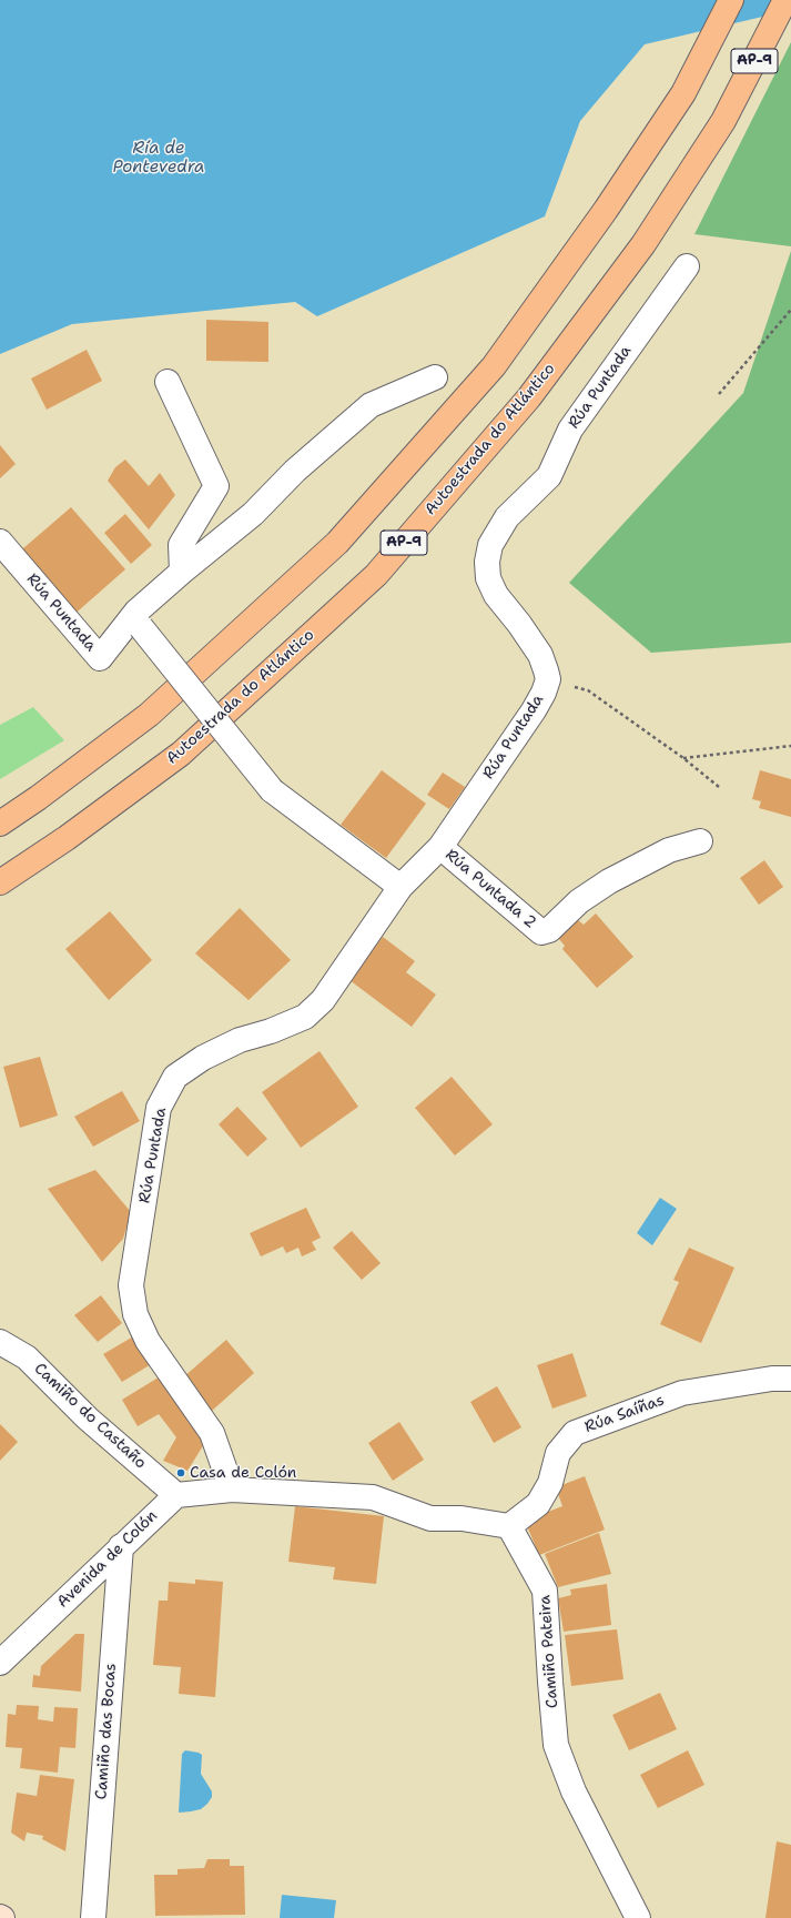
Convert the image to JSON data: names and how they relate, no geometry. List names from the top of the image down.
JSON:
{
  "streets": {
    "highway": ["AP-9", "Autoestrada do Atlántico"],
    "street": [
      "Rúa Puntada",
      "Rúa Puntada 2",
      "Rúa Saíñas",
      "Camiño do Castaño",
      "Avenida de Colón",
      "Camiño Pateira",
      "Camiño das Bocas"
    ]
  },
  "crossings": [
    ["Rúa Puntada", "Rúa Puntada 2"],
    ["Rúa Saíñas", "Camiño Pateira"],
    ["Camiño do Castaño", "Avenida de Colón"],
    ["Avenida de Colón", "Camiño das Bocas"]
  ],
  "water": ["Ría de Pontevedra"],
  "places": ["Casa de Colón"]
}
